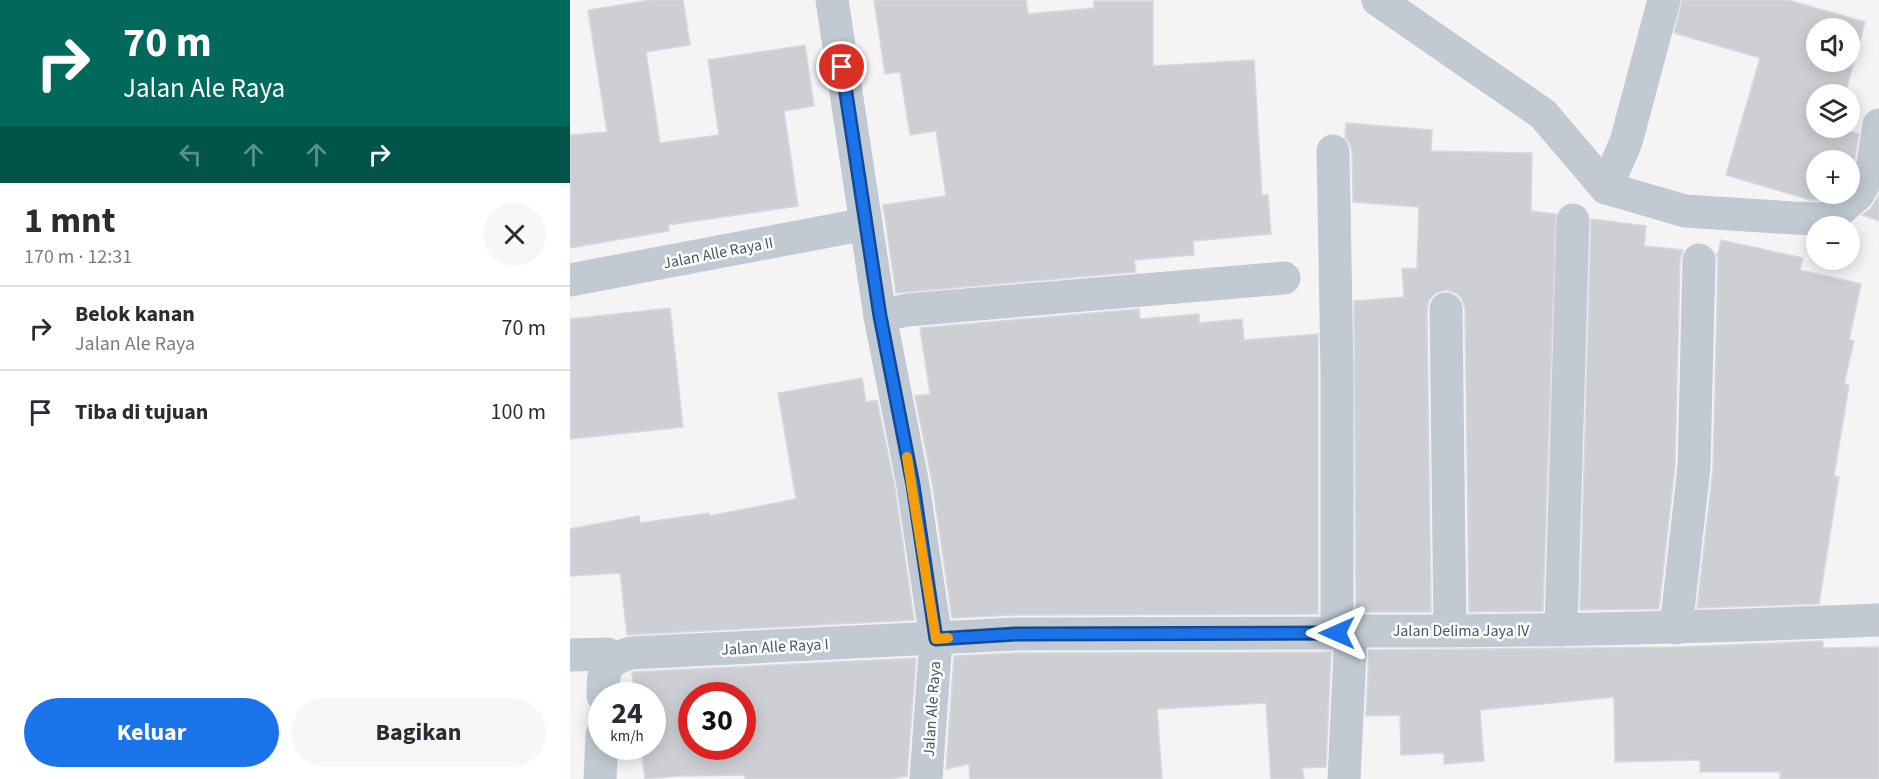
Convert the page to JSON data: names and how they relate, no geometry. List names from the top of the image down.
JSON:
{
  "streets": {
    "street": [
      "Jalan Alle Raya II",
      "Jalan Delima Jaya IV",
      "Jalan Alle Raya I",
      "Jalan Ale Raya"
    ]
  },
  "crossings": [
    ["Jalan Alle Raya II", "Jalan Ale Raya"],
    ["Jalan Delima Jaya IV", "Jalan Alle Raya I"],
    ["Jalan Delima Jaya IV", "Jalan Ale Raya"],
    ["Jalan Alle Raya I", "Jalan Ale Raya"]
  ],
  "page": {
    "turn": ["70 m", "Jalan Ale Raya"],
    "map_buttons": ["+", "−"],
    "heading": ["1 mnt", "170 m · 12:31"],
    "list": [
      {
        "name": "Belok kanan",
        "note": "Jalan Ale Raya",
        "value": "70 m"
      },
      {
        "name": "Tiba di tujuan",
        "value": "100 m"
      }
    ],
    "speed": "24 km/h",
    "limit": "30",
    "buttons": ["Keluar", "Bagikan"]
  }
}
